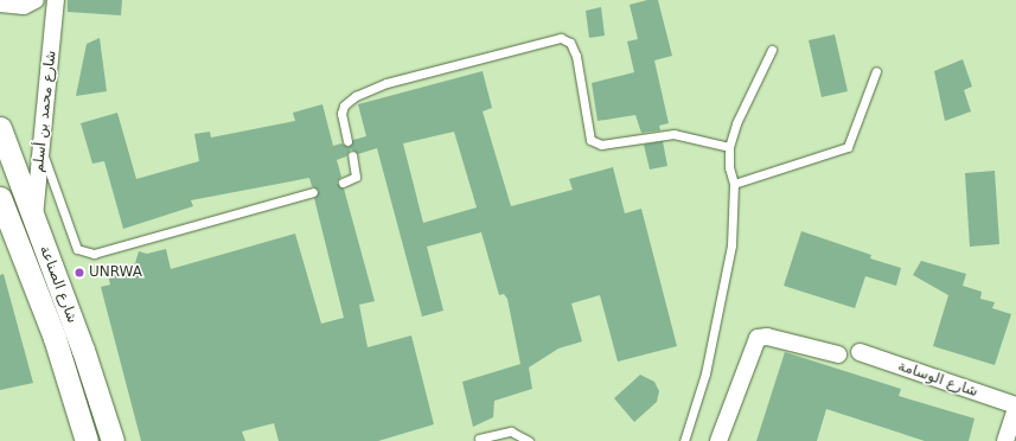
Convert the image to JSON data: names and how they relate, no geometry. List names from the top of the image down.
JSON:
{
  "streets": {
    "main road": ["شارع الصناعة"],
    "street": ["شارع محمد بن أسلم", "شارع الوسامة"]
  },
  "crossings": [
    ["شارع محمد بن أسلم", "شارع الصناعة"]
  ],
  "places": ["UNRWA"]
}
